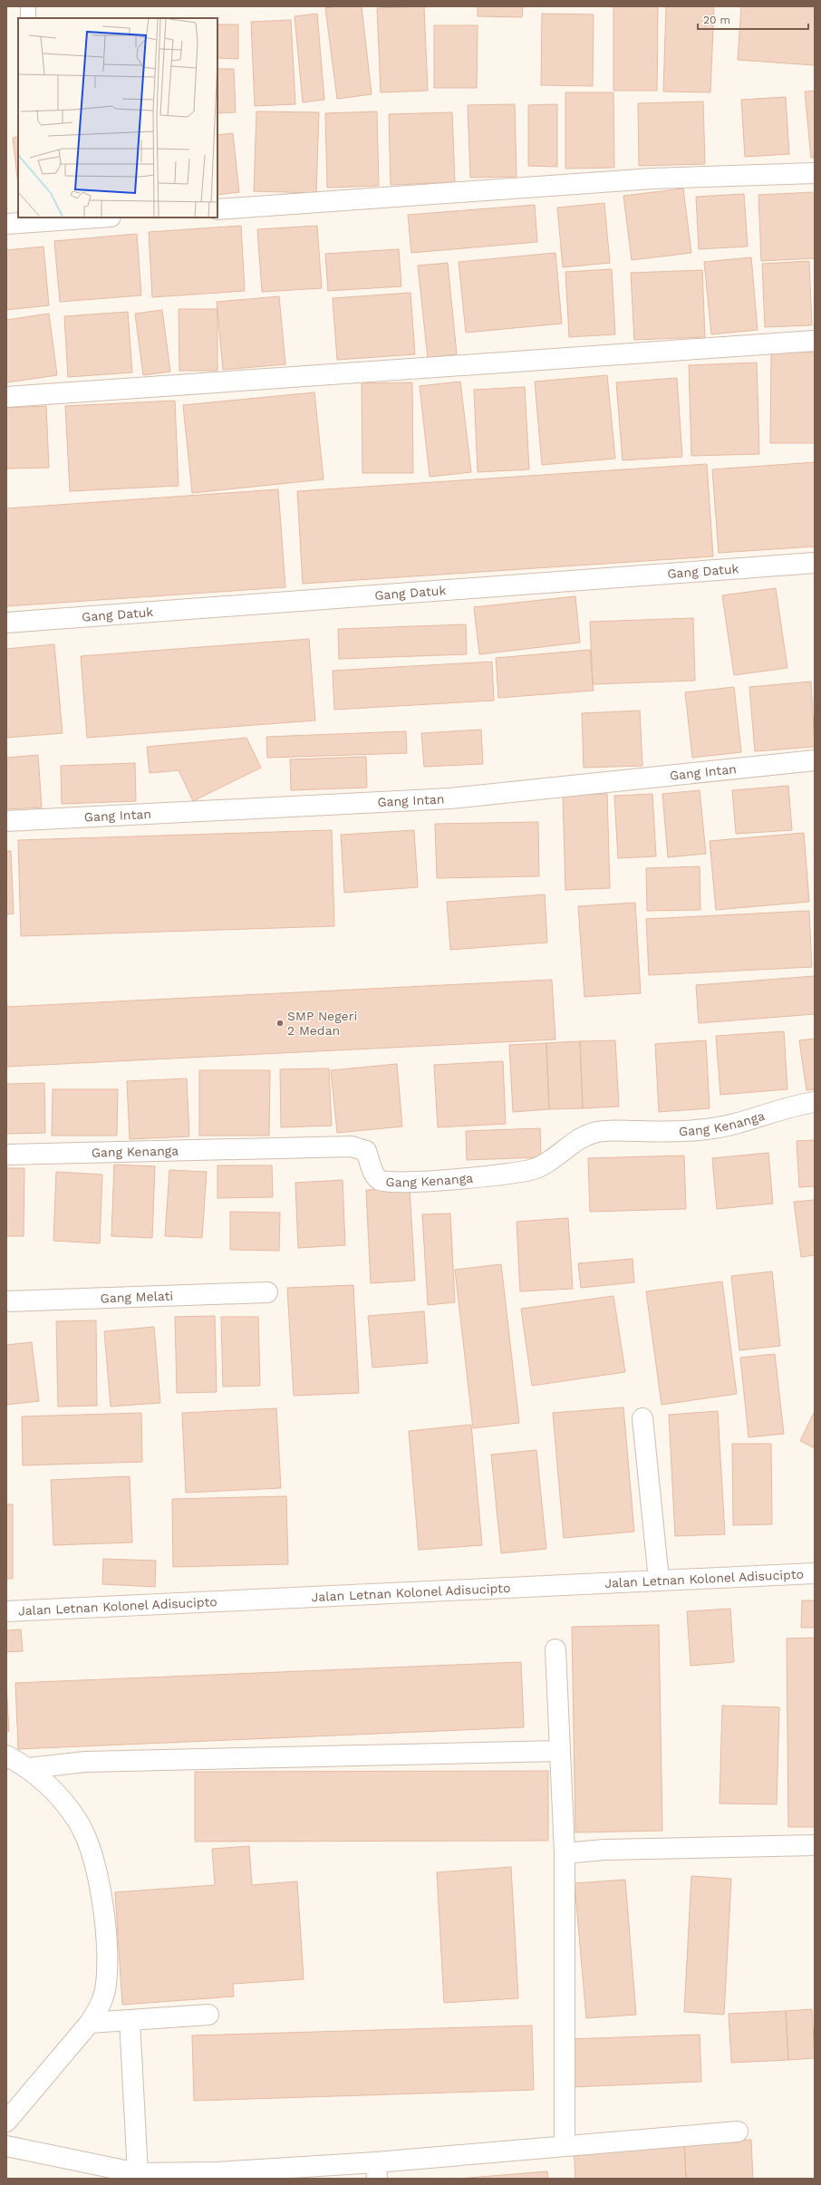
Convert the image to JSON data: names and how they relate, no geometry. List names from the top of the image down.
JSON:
{
  "streets": {
    "street": [
      "Gang Datuk",
      "Gang Intan",
      "Gang Kenanga",
      "Gang Melati",
      "Jalan Letnan Kolonel Adisucipto"
    ]
  },
  "places": ["SMP Negeri 2 Medan"],
  "scale_bar": "20 m"
}
